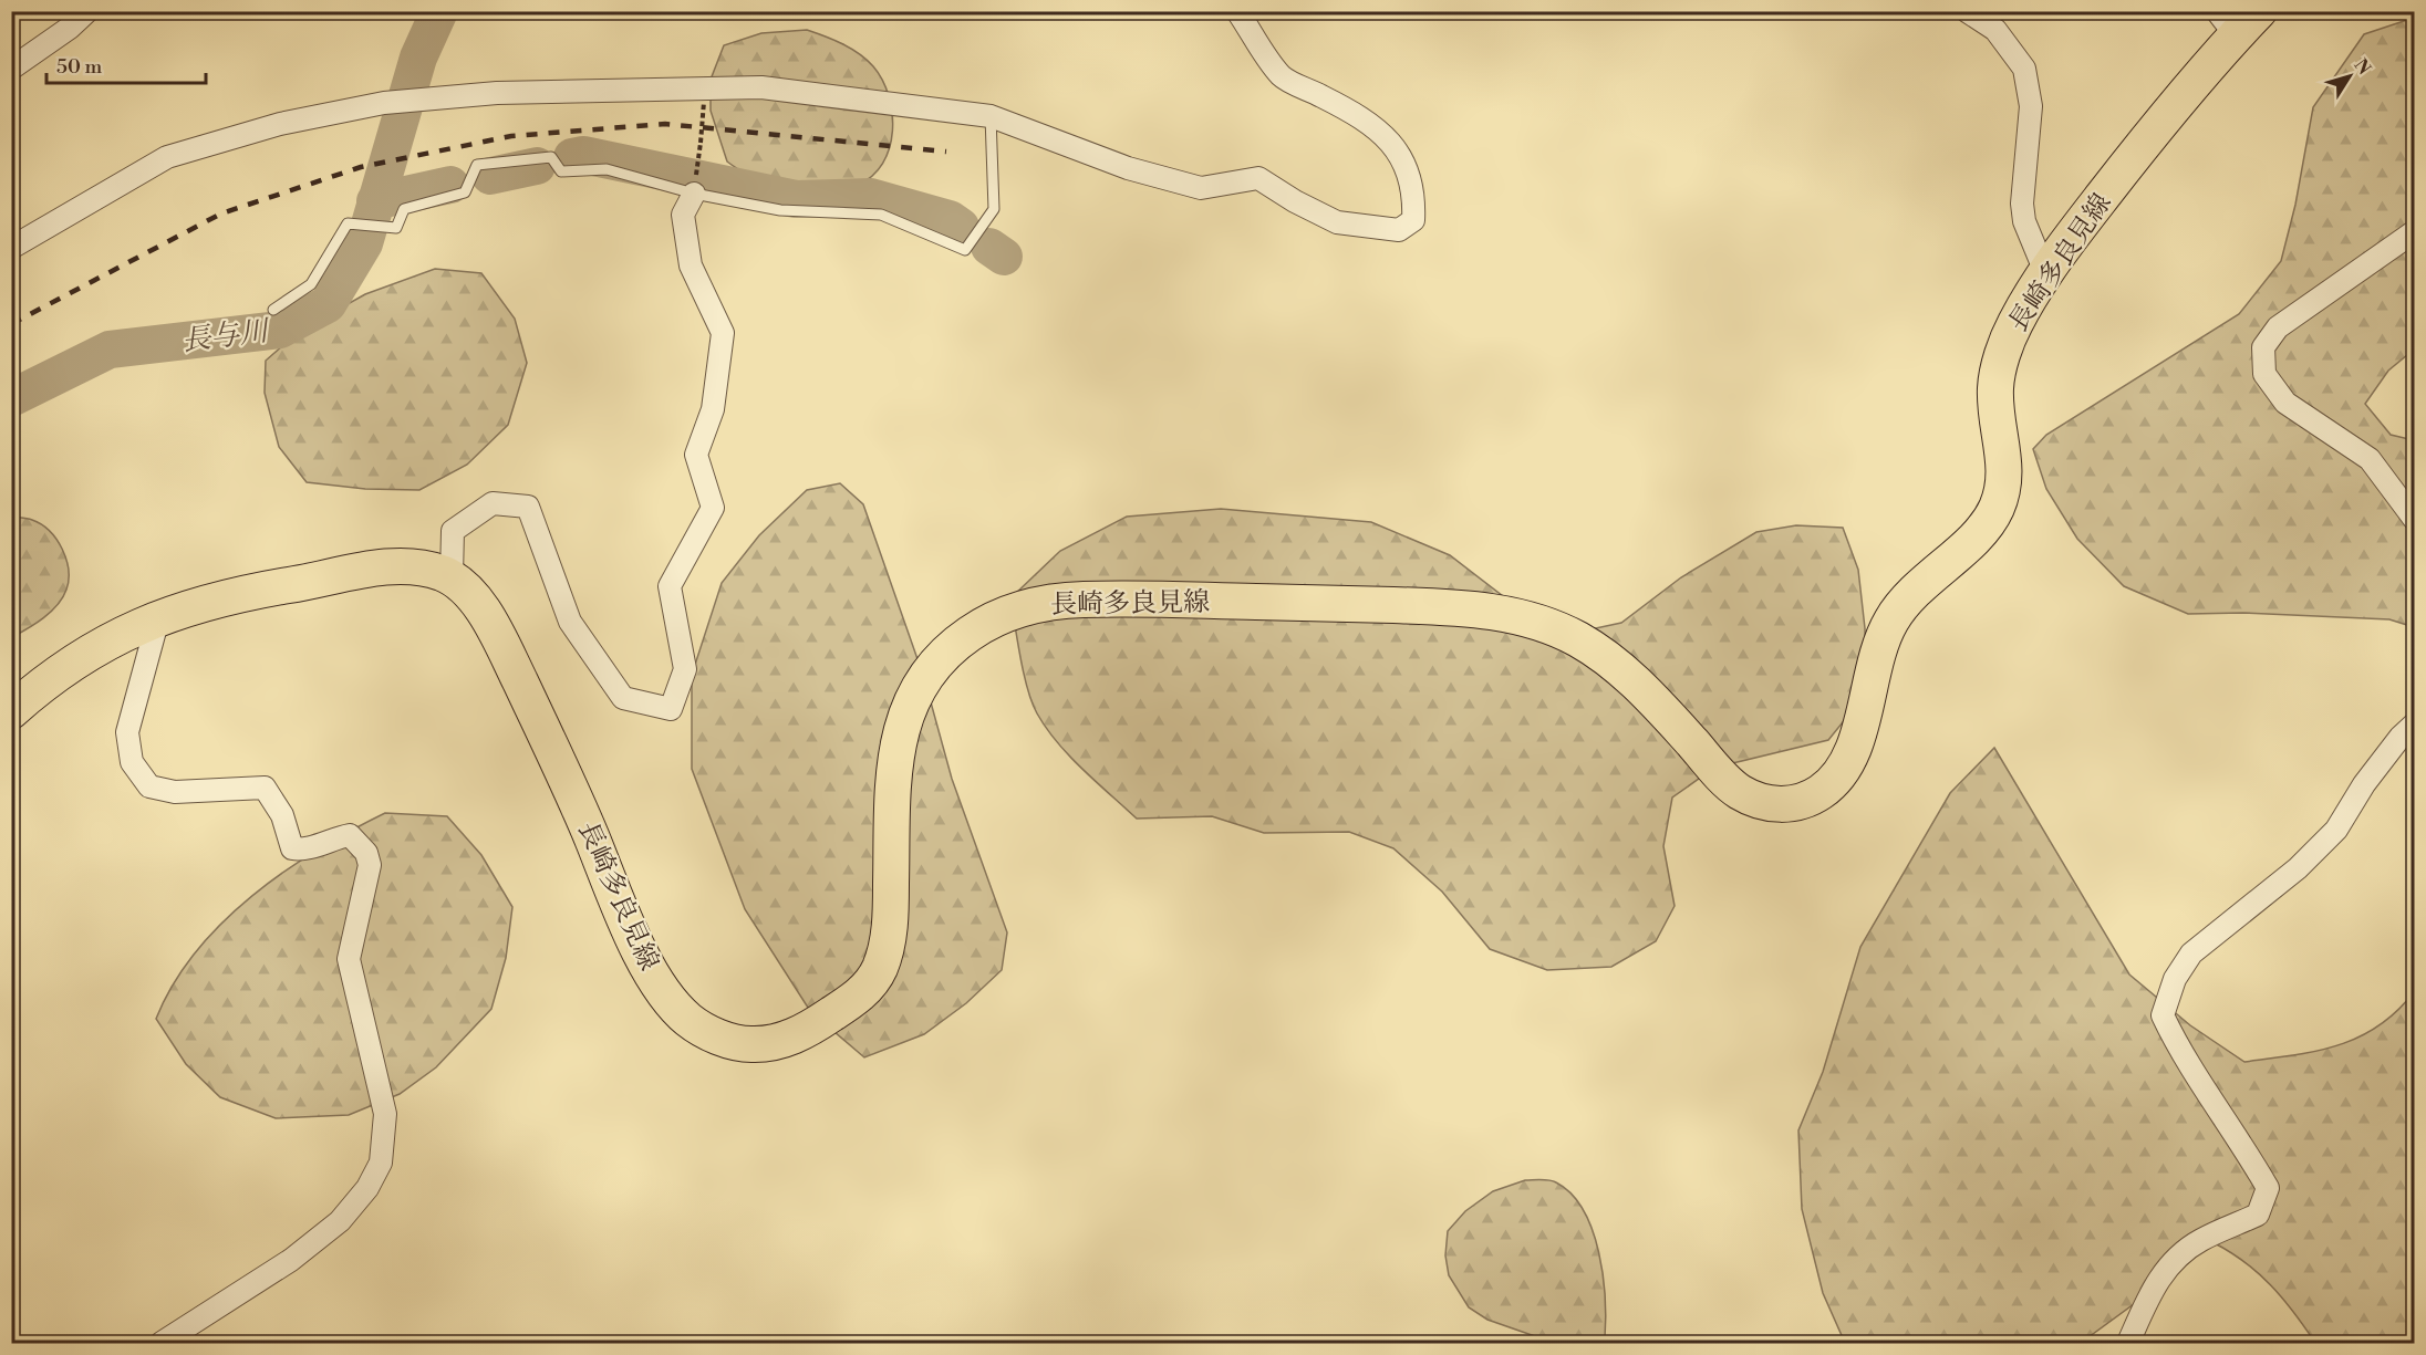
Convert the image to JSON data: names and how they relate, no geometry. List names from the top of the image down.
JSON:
{
  "streets": {
    "main road": ["長崎多良見線"]
  },
  "water": ["長与川"],
  "scale_bar": "50 m",
  "north": "top right"
}
